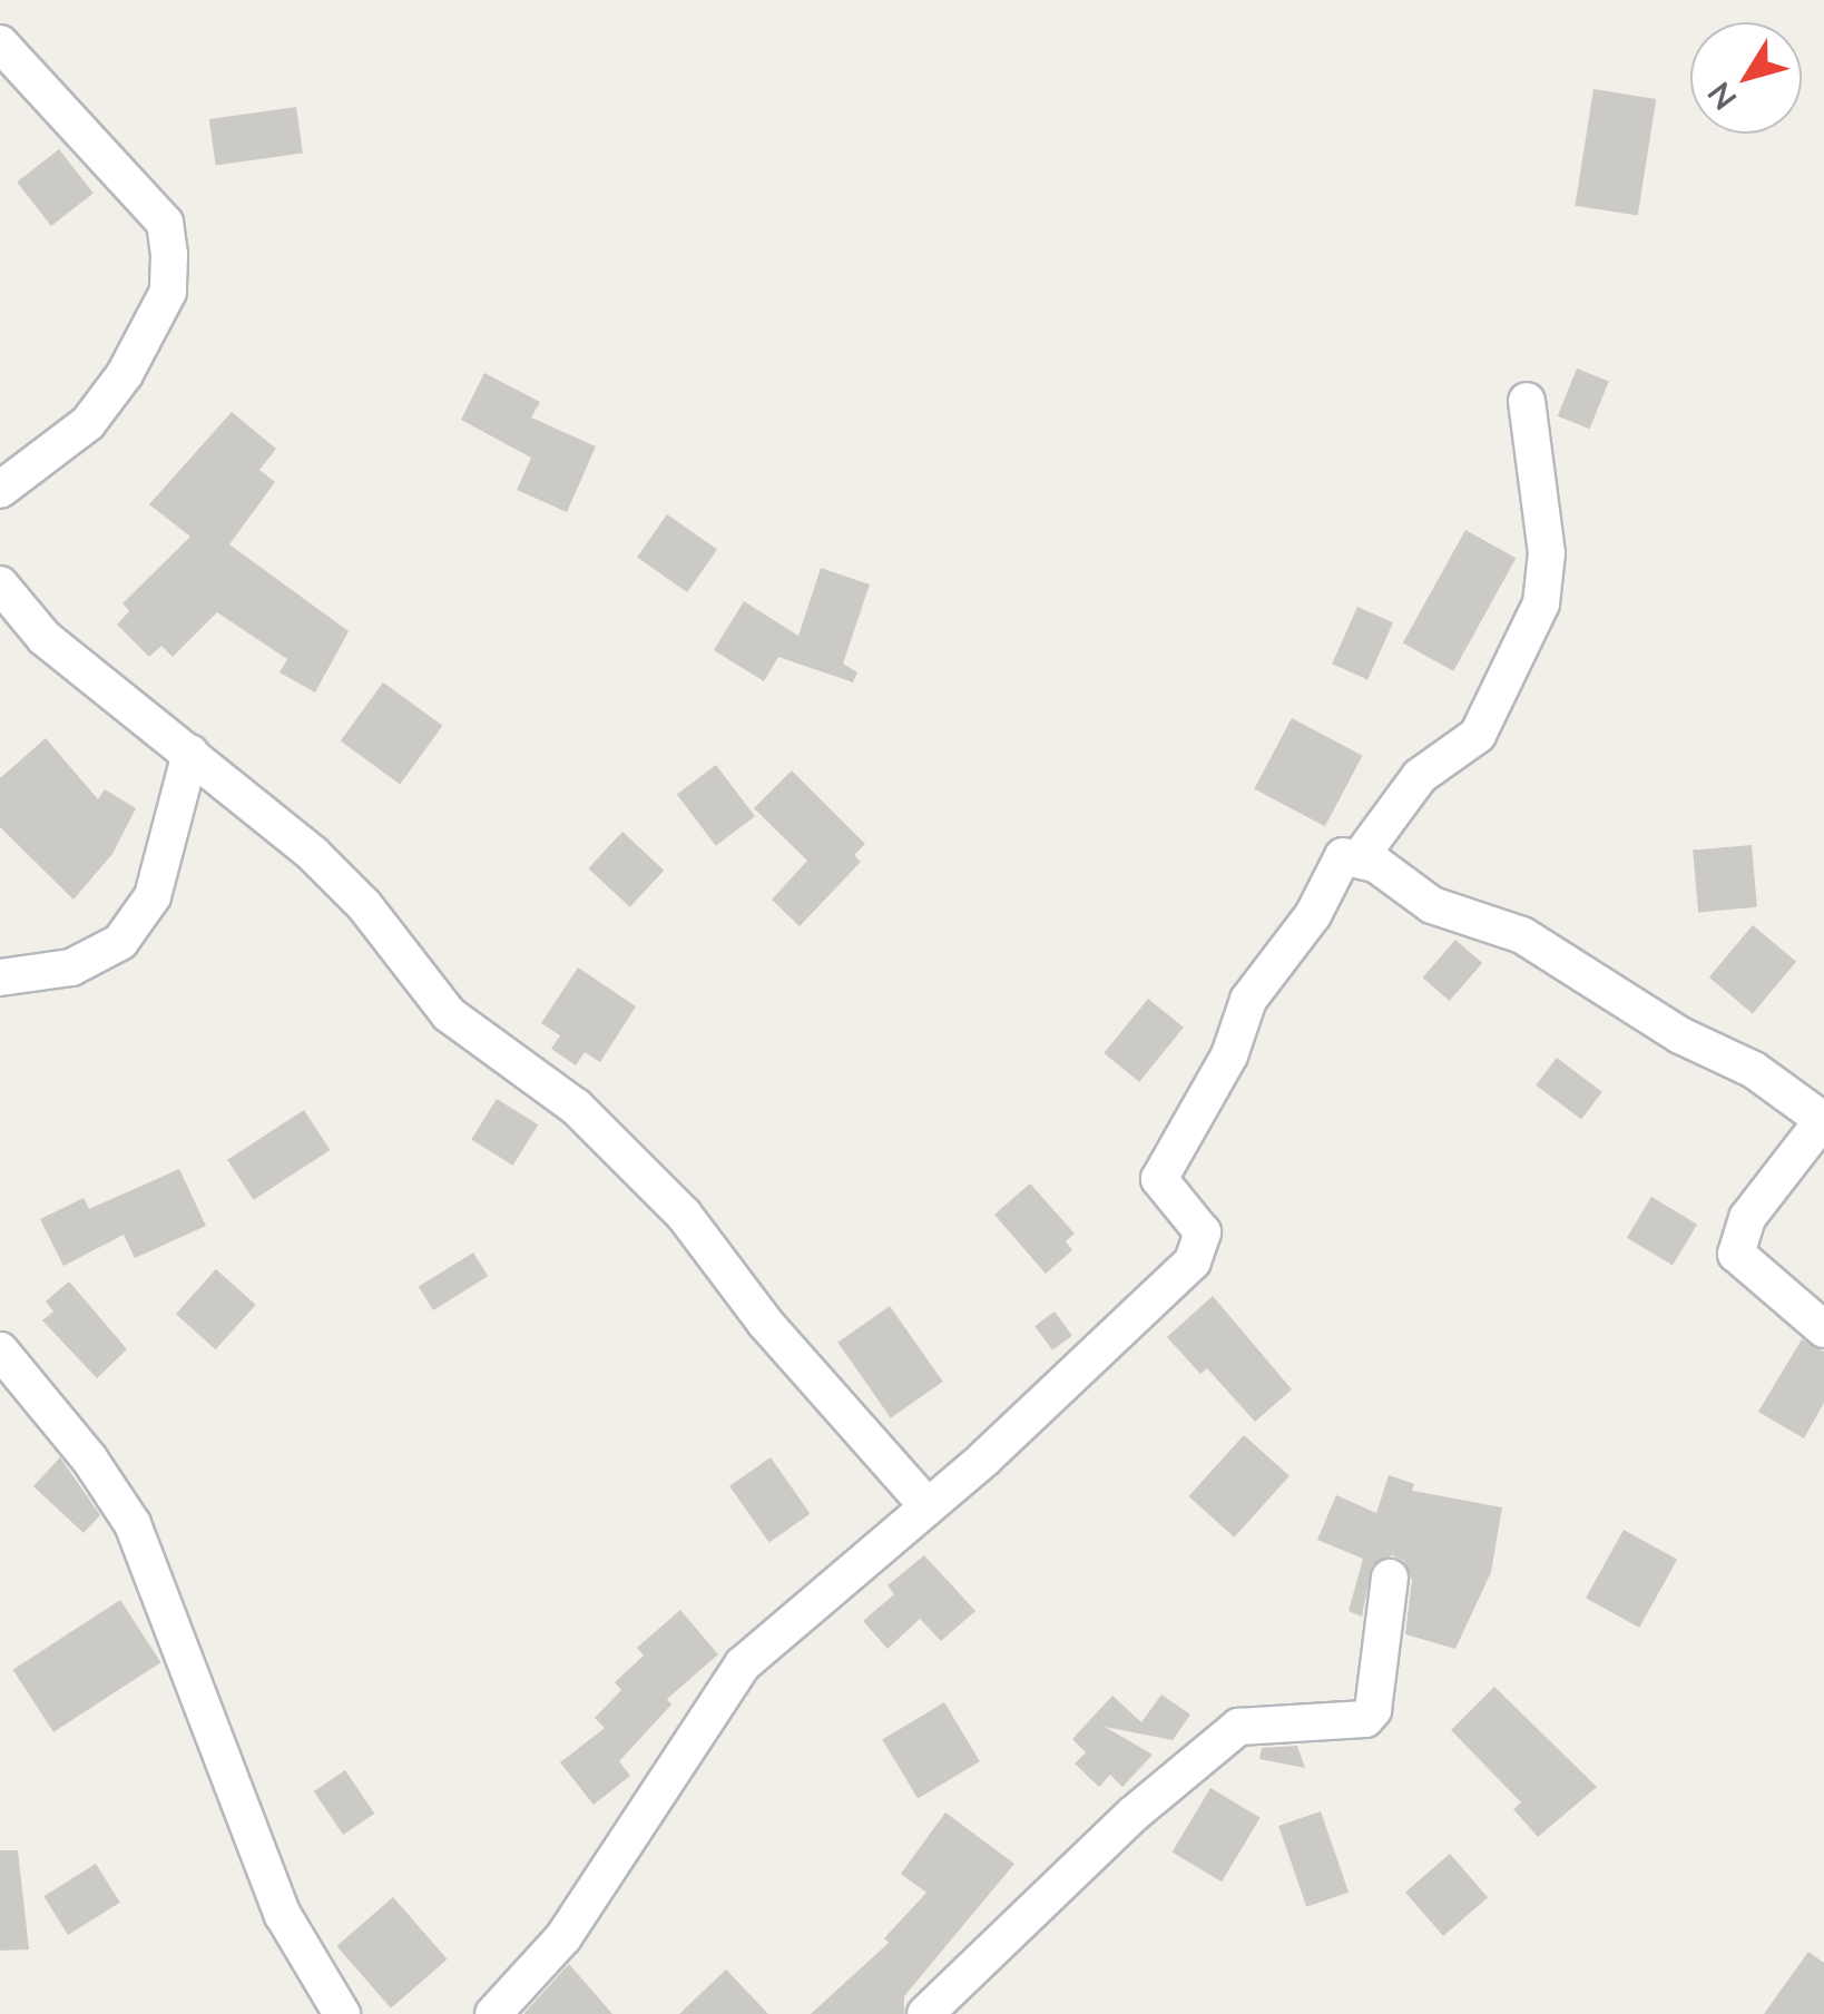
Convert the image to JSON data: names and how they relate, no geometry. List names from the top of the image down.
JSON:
{
  "north": "bottom left"
}
